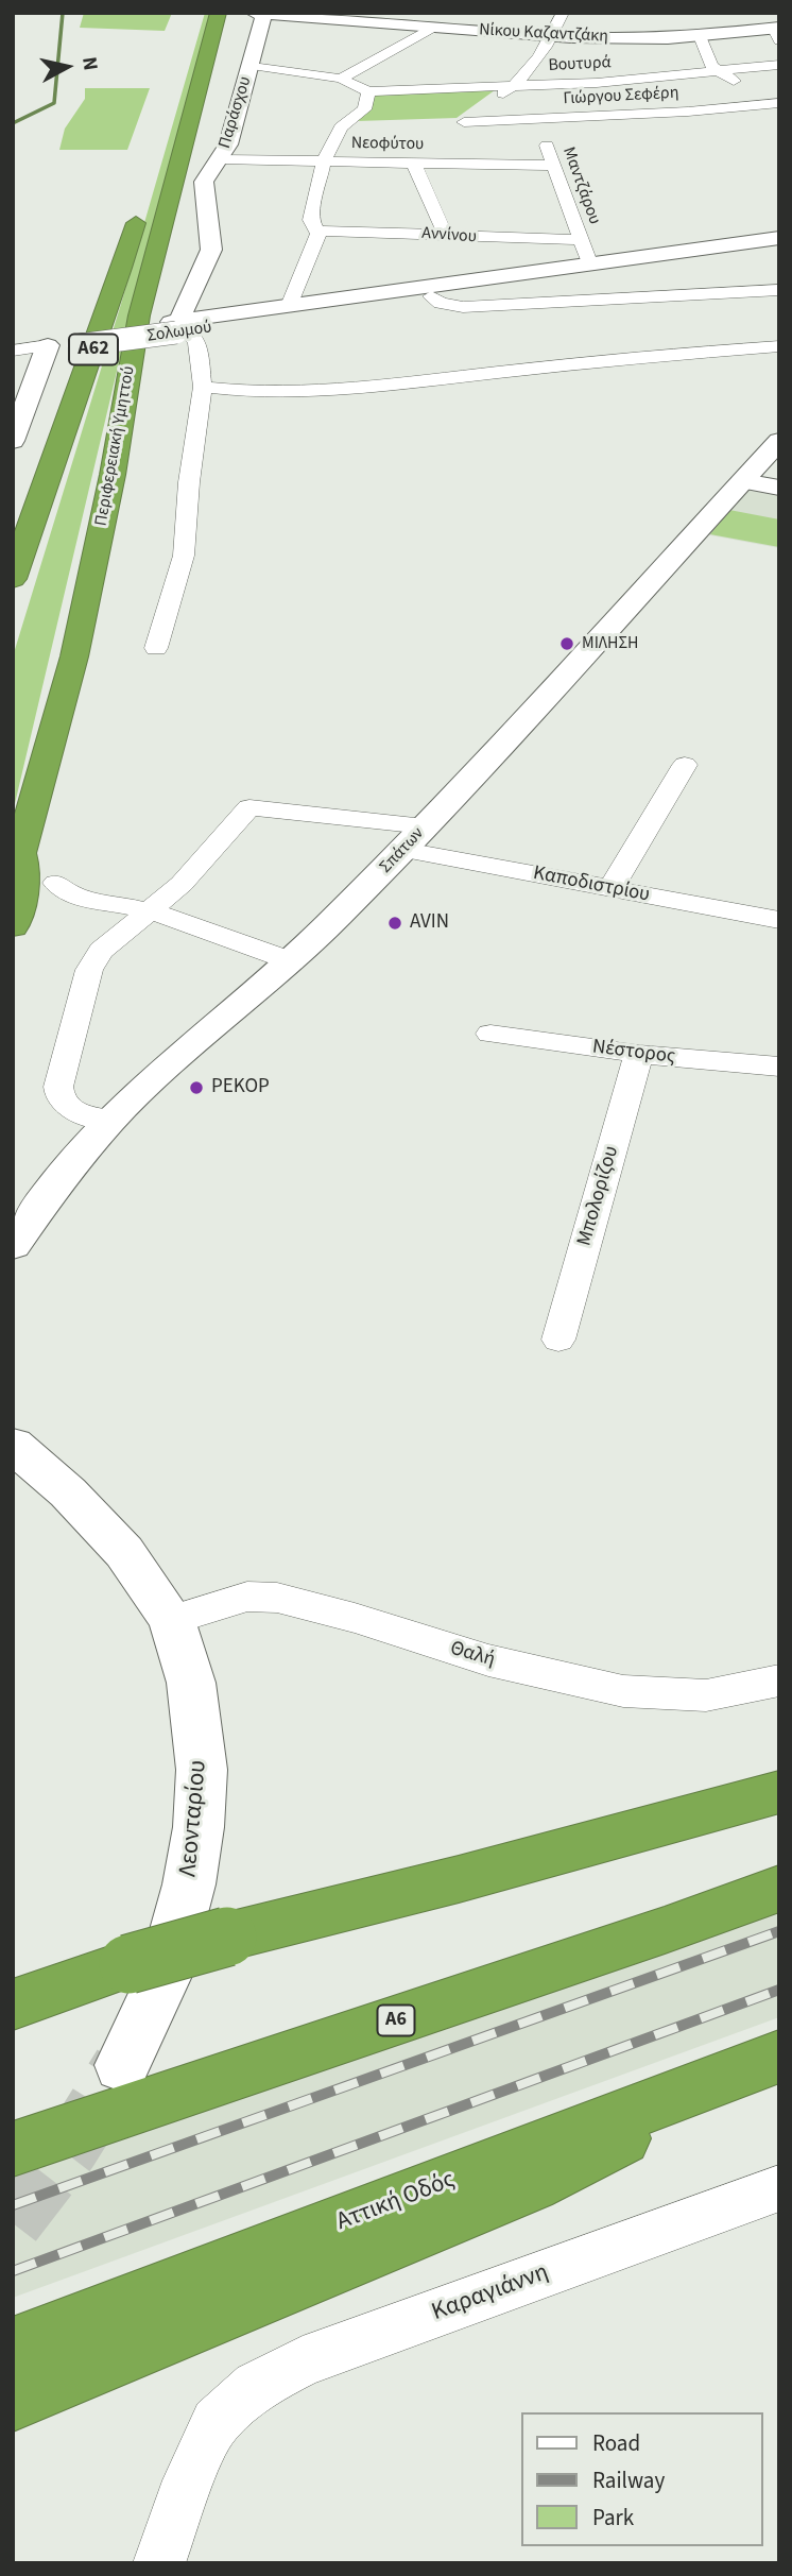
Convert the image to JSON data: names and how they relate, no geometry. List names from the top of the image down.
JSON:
{
  "streets": {
    "highway": [
      "Α62",
      "Περιφερειακή Υμηττού",
      "Α6",
      "Αττική Οδός"
    ],
    "street": [
      "Νίκου Καζαντζάκη",
      "Βουτυρά",
      "Γιώργου Σεφέρη",
      "Παράσχου",
      "Νεοφύτου",
      "Μαντζάρου",
      "Αννίνου",
      "Σολωμού",
      "Σπάτων",
      "Καποδιστρίου",
      "Νέστορος",
      "Μπολορίζου",
      "Θαλή",
      "Λεονταρίου",
      "Καραγιάννη"
    ]
  },
  "crossings": [
    ["Νίκου Καζαντζάκη", "Παράσχου"],
    ["Βουτυρά", "Γιώργου Σεφέρη"],
    ["Γιώργου Σεφέρη", "Μαντζάρου"],
    ["Παράσχου", "Νεοφύτου"],
    ["Παράσχου", "Σολωμού"],
    ["Νεοφύτου", "Μαντζάρου"],
    ["Μαντζάρου", "Αννίνου"],
    ["Μαντζάρου", "Σολωμού"],
    ["Σπάτων", "Καποδιστρίου"],
    ["Νέστορος", "Μπολορίζου"],
    ["Θαλή", "Λεονταρίου"]
  ],
  "places": ["ΜΙΛΗΣΗ", "AVIN", "ΡΕΚΟΡ"],
  "legend": ["Road", "Railway", "Park"],
  "north": "right"
}
